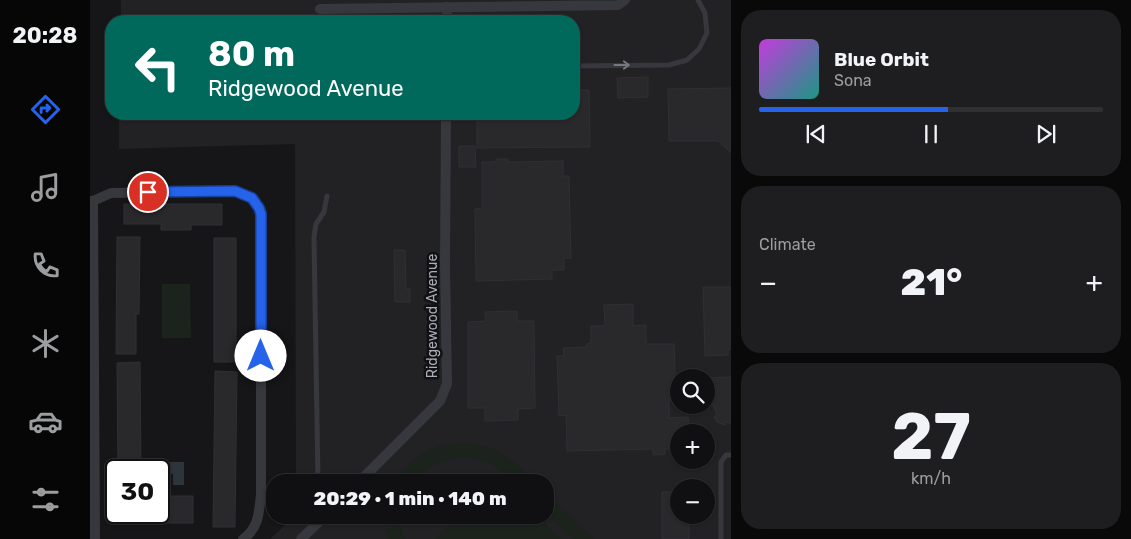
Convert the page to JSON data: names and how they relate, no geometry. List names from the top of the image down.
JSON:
{
  "streets": {
    "street": ["Ridgewood Avenue"]
  },
  "page": {
    "tabs": "20:28",
    "turn": ["80 m", "Ridgewood Avenue"],
    "song": ["Blue Orbit", "Sona"],
    "tile": [
      "Climate",
      ["27", "km/h"]
    ],
    "heat": ["−", "21°", "+"],
    "map_buttons": ["+", "−"],
    "limit": "30",
    "trip": "20:29 · 1 min · 140 m"
  }
}
